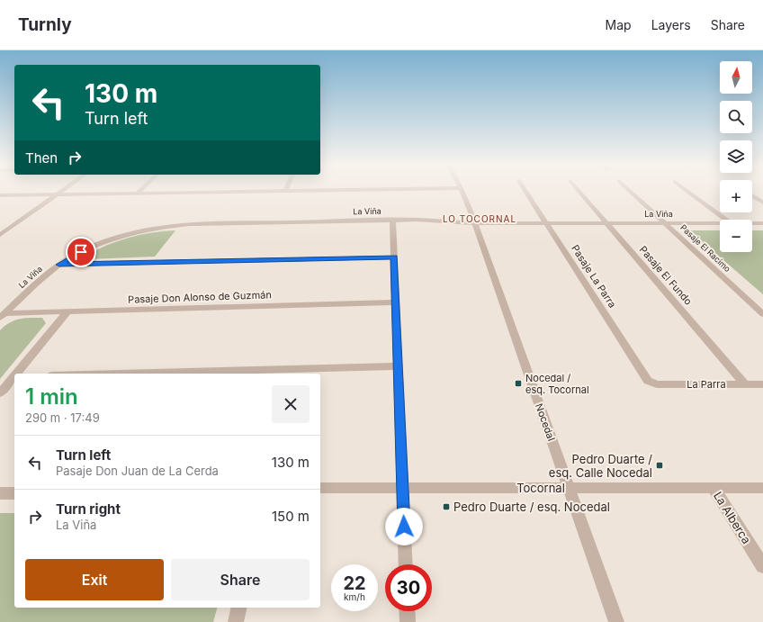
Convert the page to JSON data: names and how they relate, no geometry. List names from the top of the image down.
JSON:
{
  "streets": {
    "street": [
      "La Viña",
      "Pasaje El Racimo",
      "Pasaje El Fundo",
      "Pasaje La Parra",
      "Pasaje Don Alonso de Guzmán",
      "La Parra",
      "Nocedal",
      "Tocornal",
      "La Alberca"
    ]
  },
  "crossings": [
    ["La Viña", "Pasaje El Racimo"],
    ["La Viña", "Pasaje El Fundo"],
    ["La Viña", "Pasaje La Parra"],
    ["La Viña", "Pasaje Don Alonso de Guzmán"],
    ["La Viña", "Nocedal"],
    ["Pasaje El Fundo", "La Parra"],
    ["Pasaje La Parra", "La Parra"],
    ["Nocedal", "Tocornal"],
    ["Tocornal", "La Alberca"]
  ],
  "districts": ["LO TOCORNAL"],
  "places": {
    "transit": ["Nocedal / esq. Tocornal", "Pedro Duarte / esq. Calle Nocedal", "Pedro Duarte / esq. Nocedal"]
  },
  "north": "top",
  "page": {
    "header": "Turnly",
    "nav": ["Map", "Layers", "Share"],
    "map_buttons": ["+", "−"],
    "turn": ["130 m", "Turn left"],
    "then": "Then",
    "heading": ["1 min", "290 m · 17:49"],
    "list": [
      {
        "name": "Turn left",
        "note": "Pasaje Don Juan de La Cerda",
        "value": "130 m"
      },
      {
        "name": "Turn right",
        "note": "La Viña",
        "value": "150 m"
      }
    ],
    "buttons": ["Exit", "Share"],
    "speed": "22 km/h",
    "limit": "30"
  }
}
